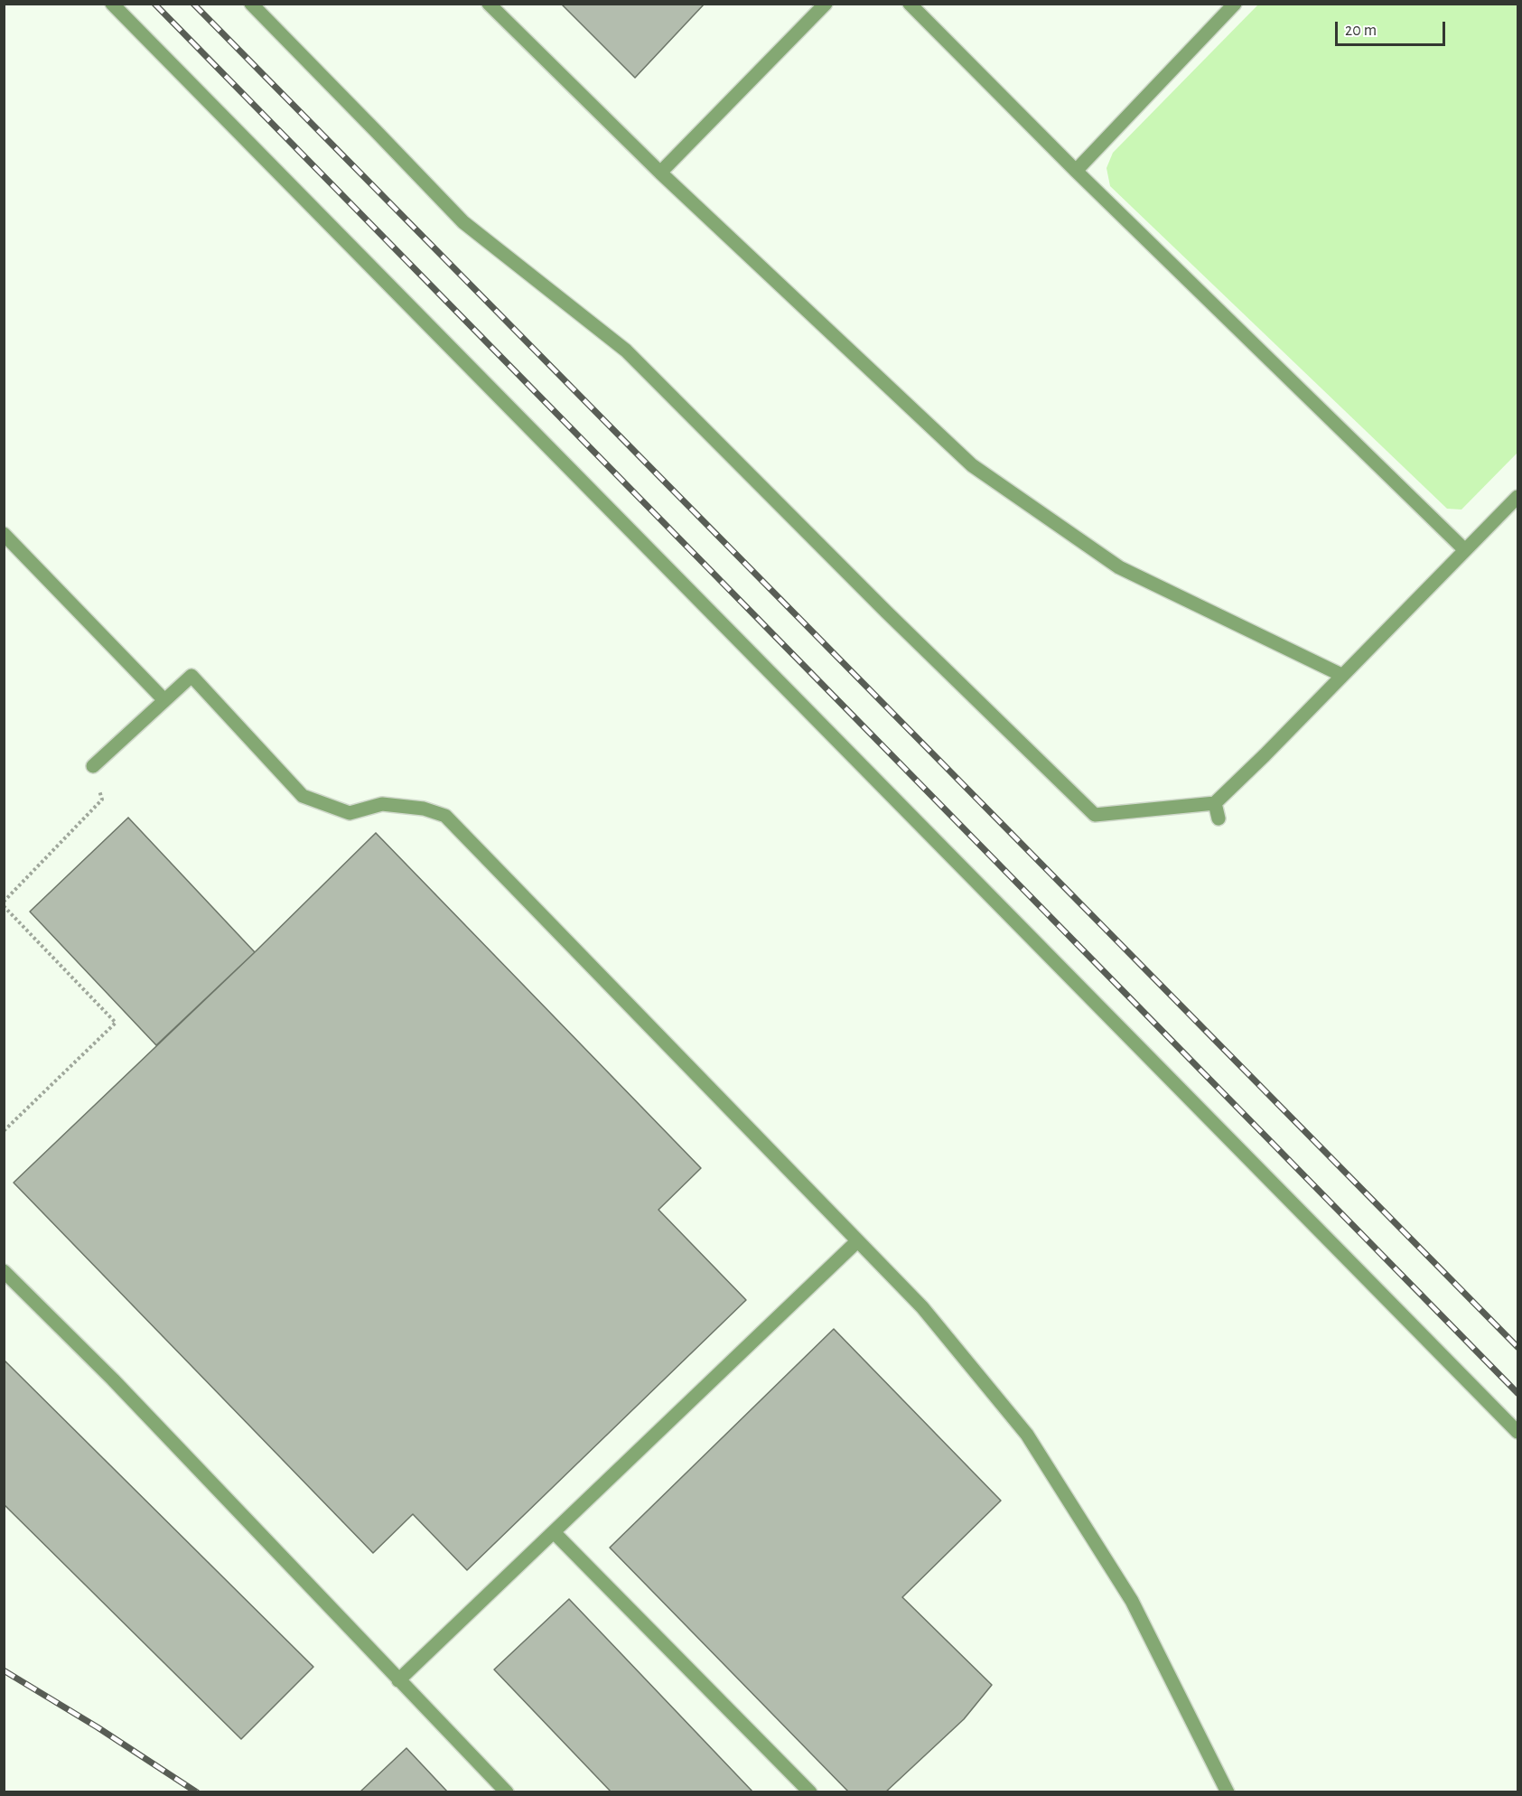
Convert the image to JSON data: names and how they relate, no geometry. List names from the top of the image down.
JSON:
{
  "scale_bar": "20 m"
}
